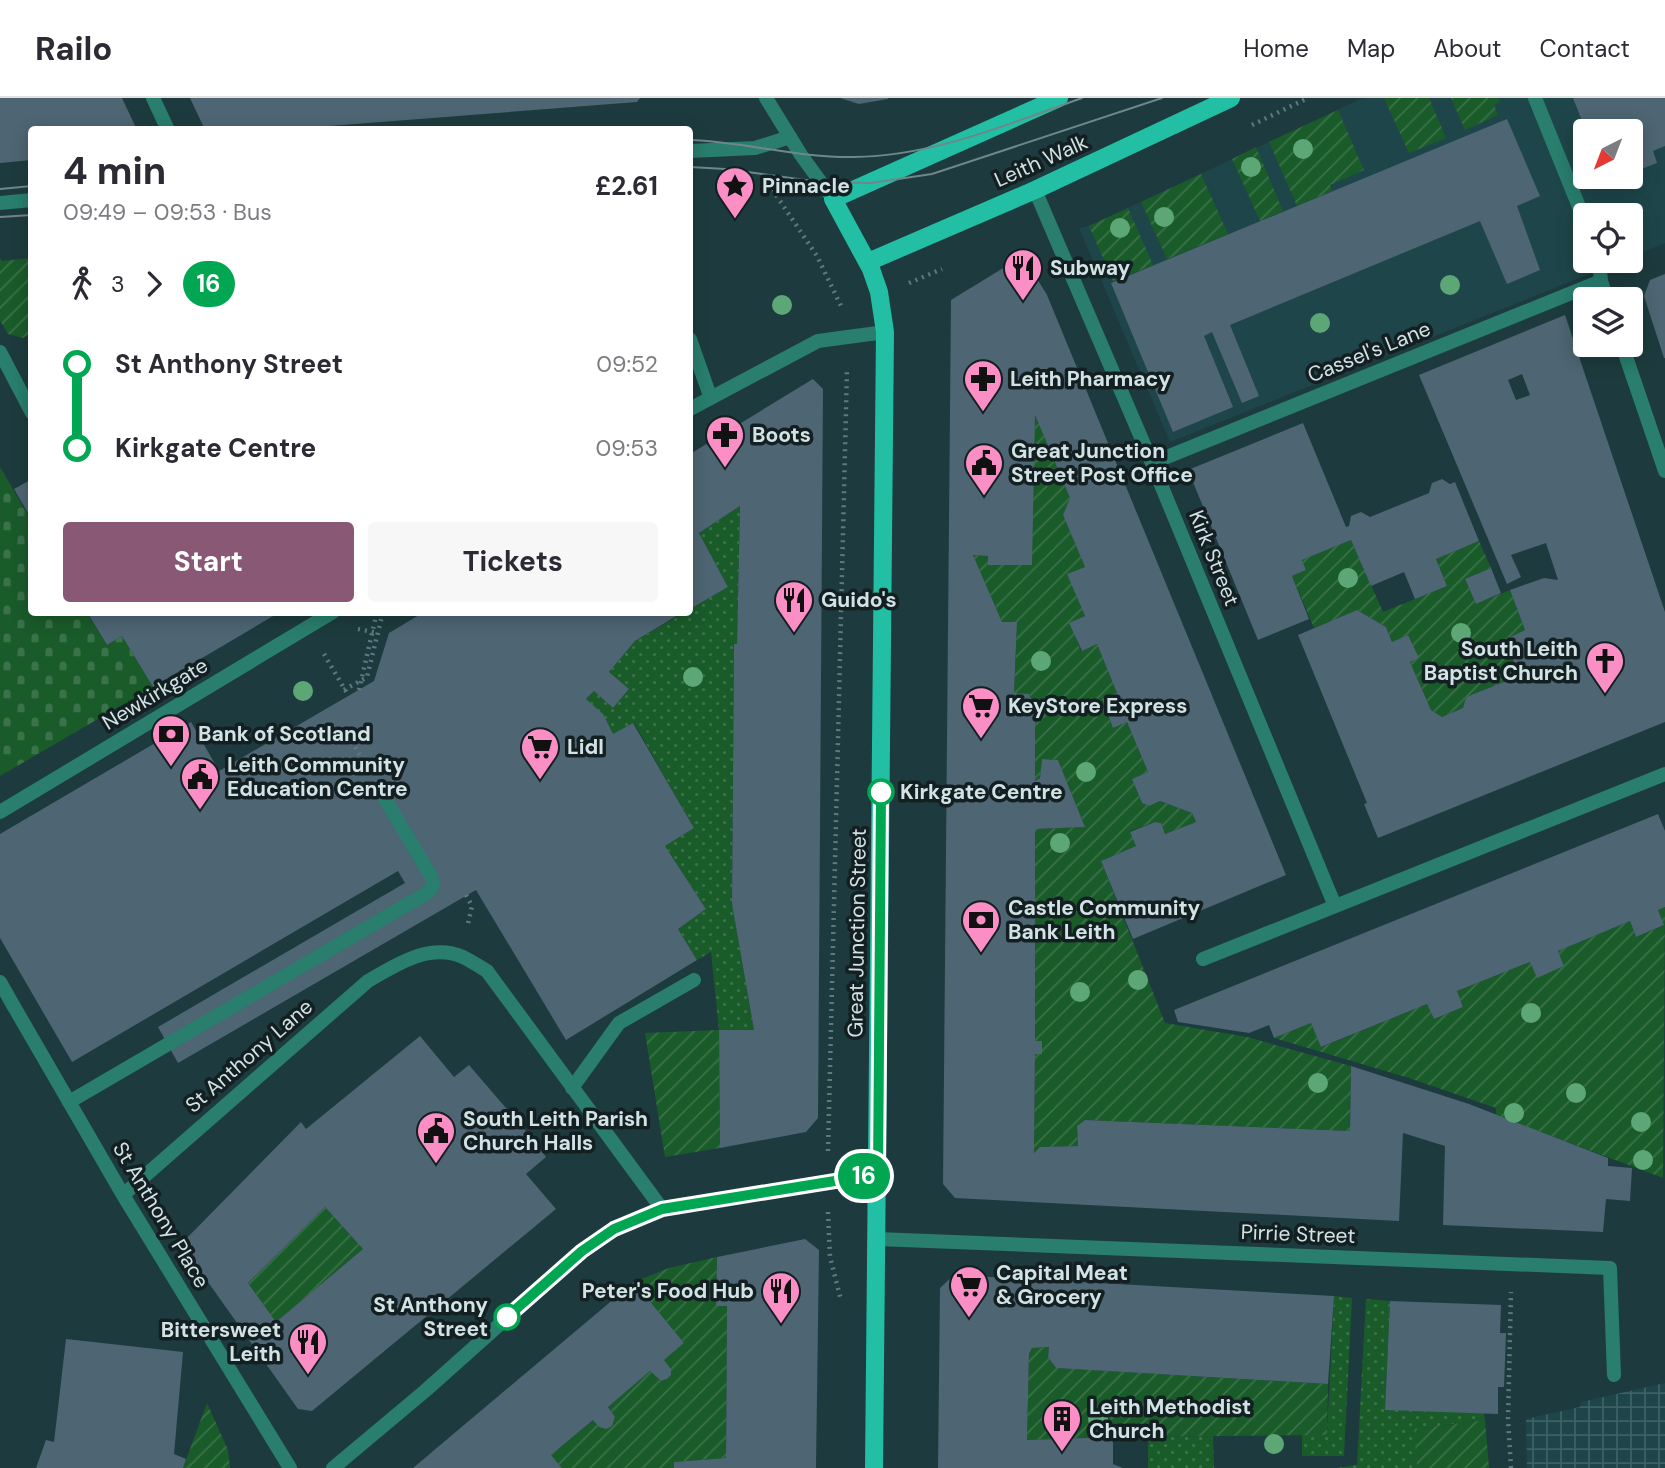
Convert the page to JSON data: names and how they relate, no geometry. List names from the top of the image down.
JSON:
{
  "streets": {
    "main road": ["Leith Walk", "Great Junction Street"],
    "street": [
      "Cassel's Lane",
      "Kirk Street",
      "Newkirkgate",
      "St Anthony Lane",
      "St Anthony Place",
      "Pirrie Street"
    ]
  },
  "crossings": [
    ["Leith Walk", "Kirk Street"],
    ["Leith Walk", "Great Junction Street"],
    ["Cassel's Lane", "Kirk Street"],
    ["Great Junction Street", "Pirrie Street"],
    ["St Anthony Lane", "St Anthony Place"]
  ],
  "places": {
    "place": ["Pinnacle"],
    "restaurant": [
      "Subway",
      "Guido's",
      "Peter's Food Hub",
      "Bittersweet Leith"
    ],
    "pharmacy": ["Leith Pharmacy", "Boots"],
    "public building": ["Great Junction Street Post Office", "Leith Community Education Centre", "South Leith Parish Church Halls"],
    "church": ["South Leith Baptist Church"],
    "supermarket": ["KeyStore Express", "Lidl", "Capital Meat & Grocery"],
    "bank": ["Bank of Scotland", "Castle Community Bank Leith"],
    "other": ["Kirkgate Centre", "St Anthony Street"],
    "building": ["Leith Methodist Church"]
  },
  "lines": ["bus line 16"],
  "north": "bottom left",
  "page": {
    "header": "Railo",
    "nav": [
      "Home",
      "Map",
      "About",
      "Contact"
    ],
    "on_map": "16",
    "heading": ["4 min", "09:49 – 09:53 · Bus", "£2.61"],
    "legs": ["3", "16"],
    "list": [
      {
        "name": "St Anthony Street",
        "value": "09:52"
      },
      {
        "name": "Kirkgate Centre",
        "value": "09:53"
      }
    ],
    "buttons": ["Start", "Tickets"]
  }
}
